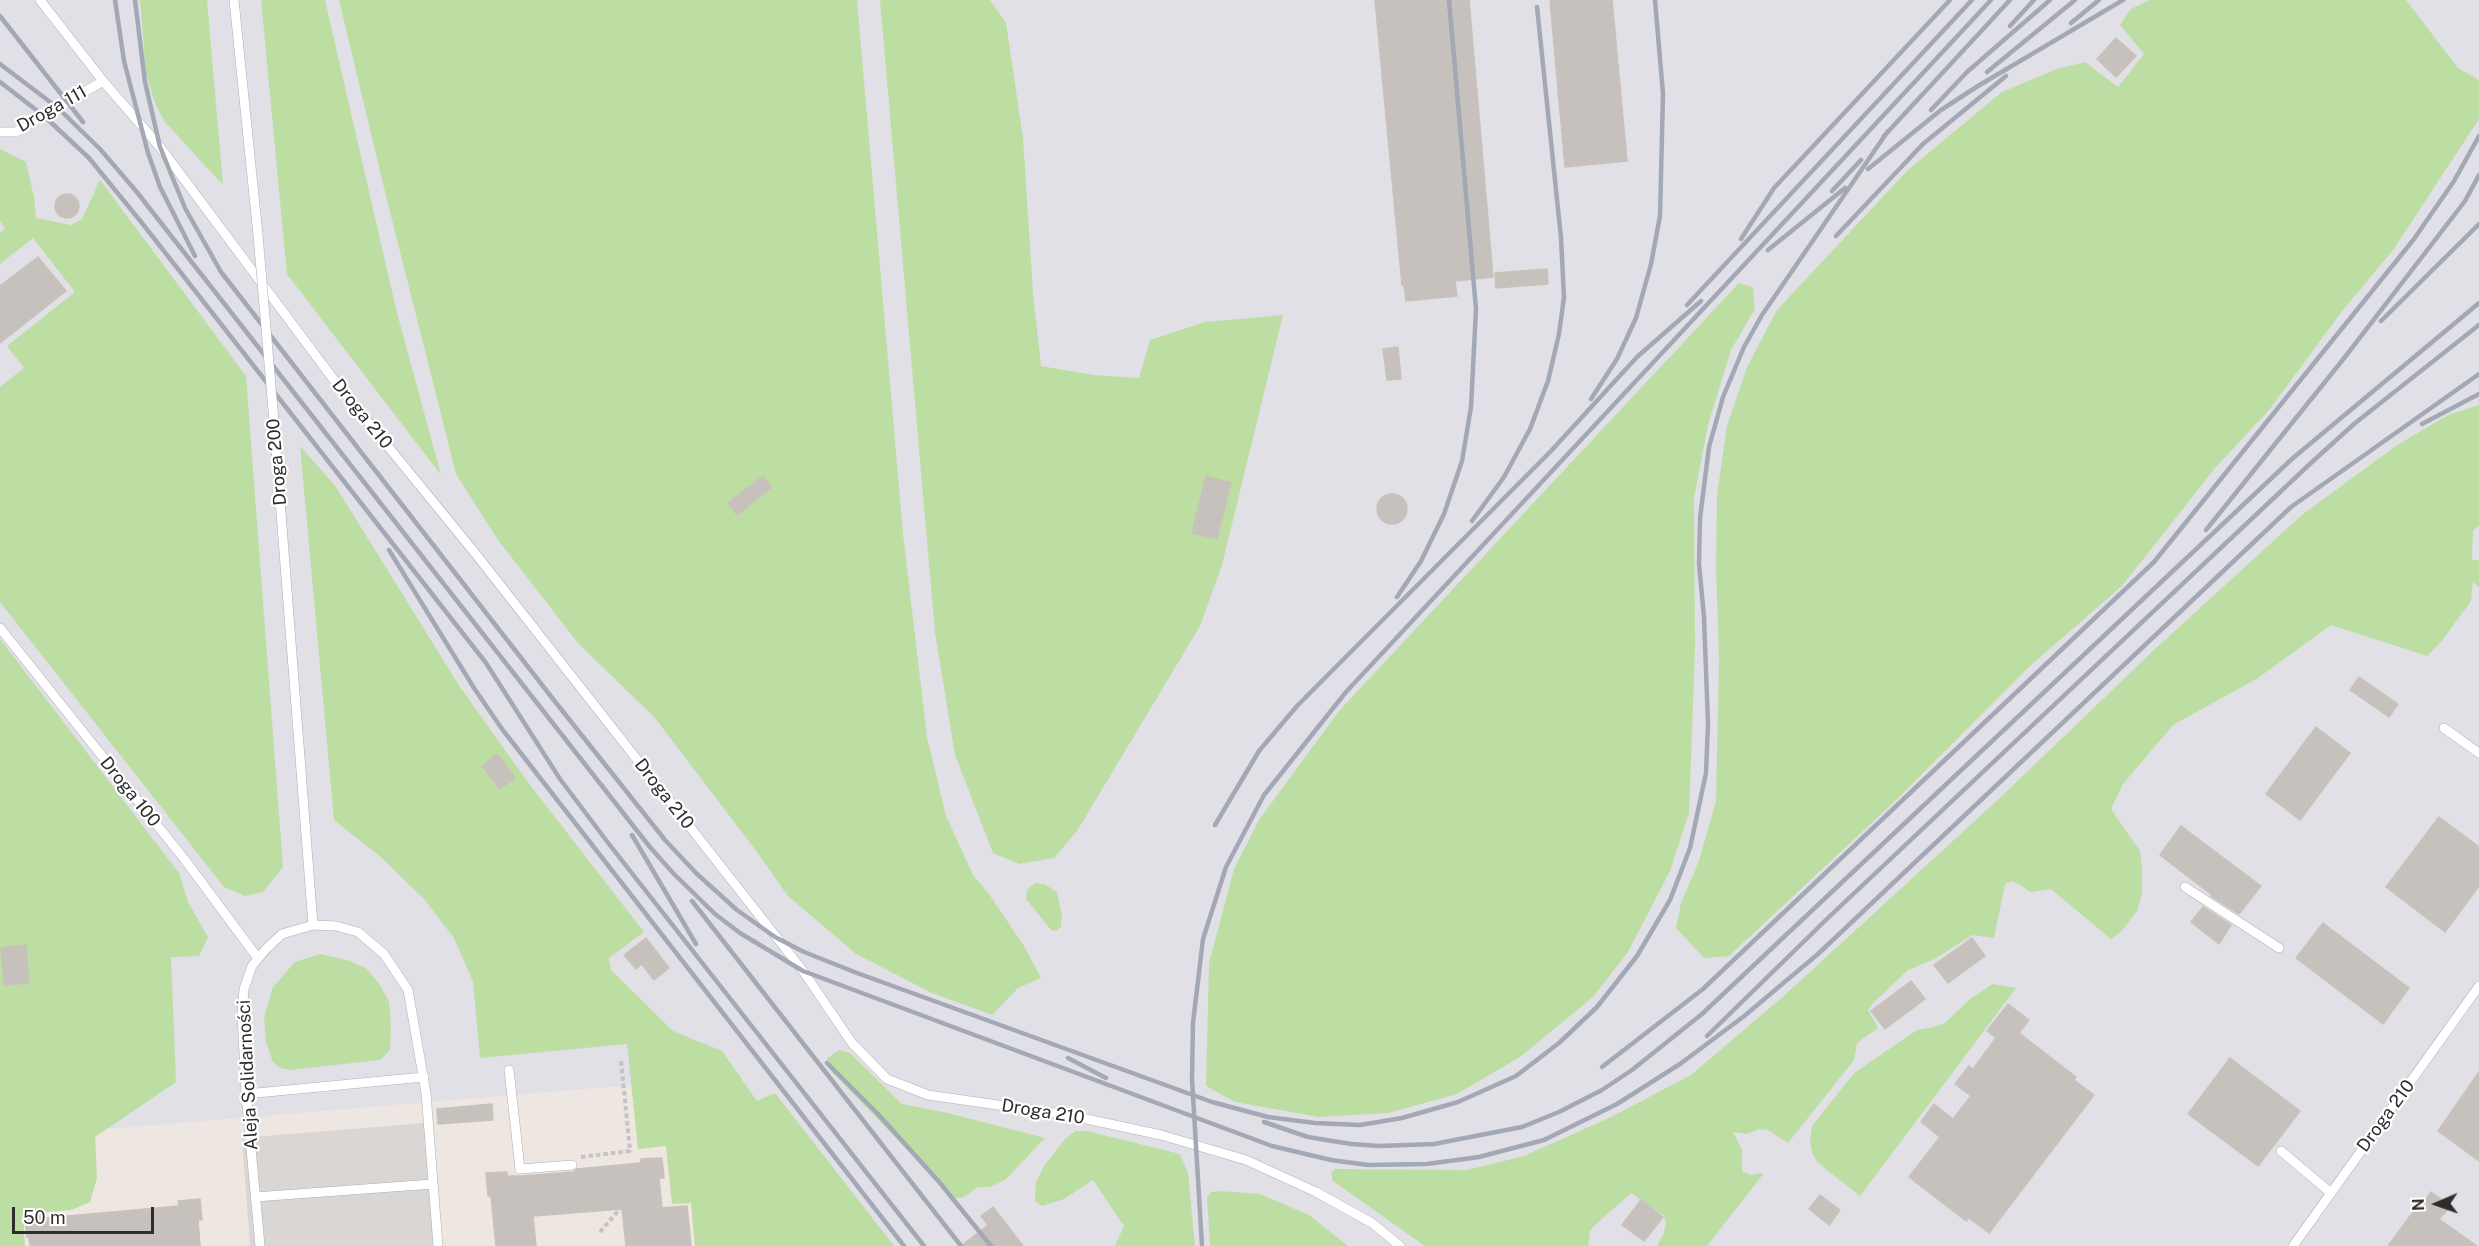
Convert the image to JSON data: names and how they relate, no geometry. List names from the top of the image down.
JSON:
{
  "streets": {
    "lane": [
      "Droga 111",
      "Droga 210",
      "Droga 200",
      "Droga 100",
      "Aleja Solidarności"
    ]
  },
  "crossings": [
    ["Droga 111", "Droga 210"],
    ["Droga 200", "Aleja Solidarności"],
    ["Droga 100", "Aleja Solidarności"]
  ],
  "scale_bar": "50 m",
  "north": "left"
}
